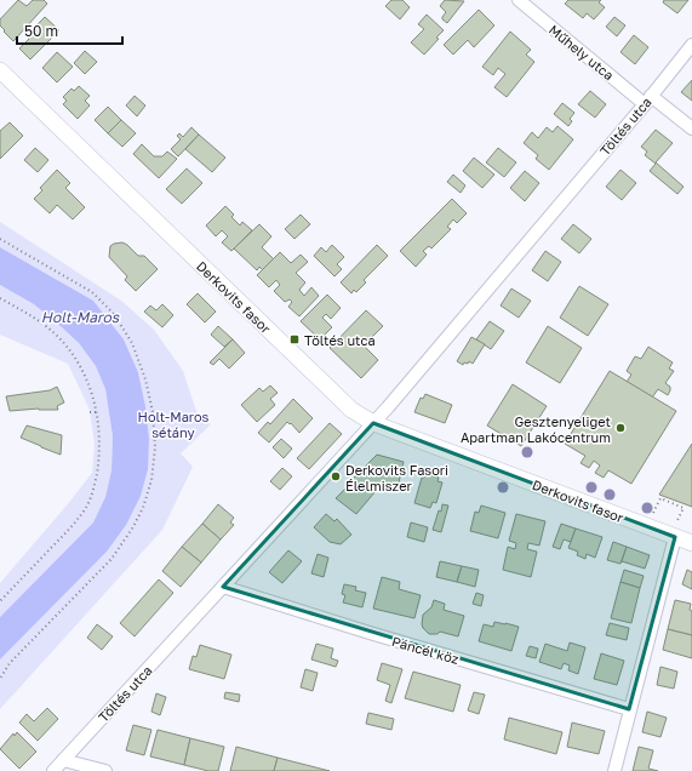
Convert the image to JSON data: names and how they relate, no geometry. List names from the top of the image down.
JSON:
{
  "streets": {
    "street": [
      "Műhely utca",
      "Töltés utca",
      "Derkovits fasor",
      "Páncél köz"
    ]
  },
  "crossings": [
    ["Műhely utca", "Töltés utca"],
    ["Töltés utca", "Derkovits fasor"],
    ["Töltés utca", "Páncél köz"]
  ],
  "water": ["Holt-Maros"],
  "parks": ["Holt-Maros sétány"],
  "places": {
    "transit": ["Töltés utca"],
    "other": ["Gesztenyeliget Apartman Lakócentrum", "Derkovits Fasori Élelmiszer"]
  },
  "scale_bar": "50 m"
}
